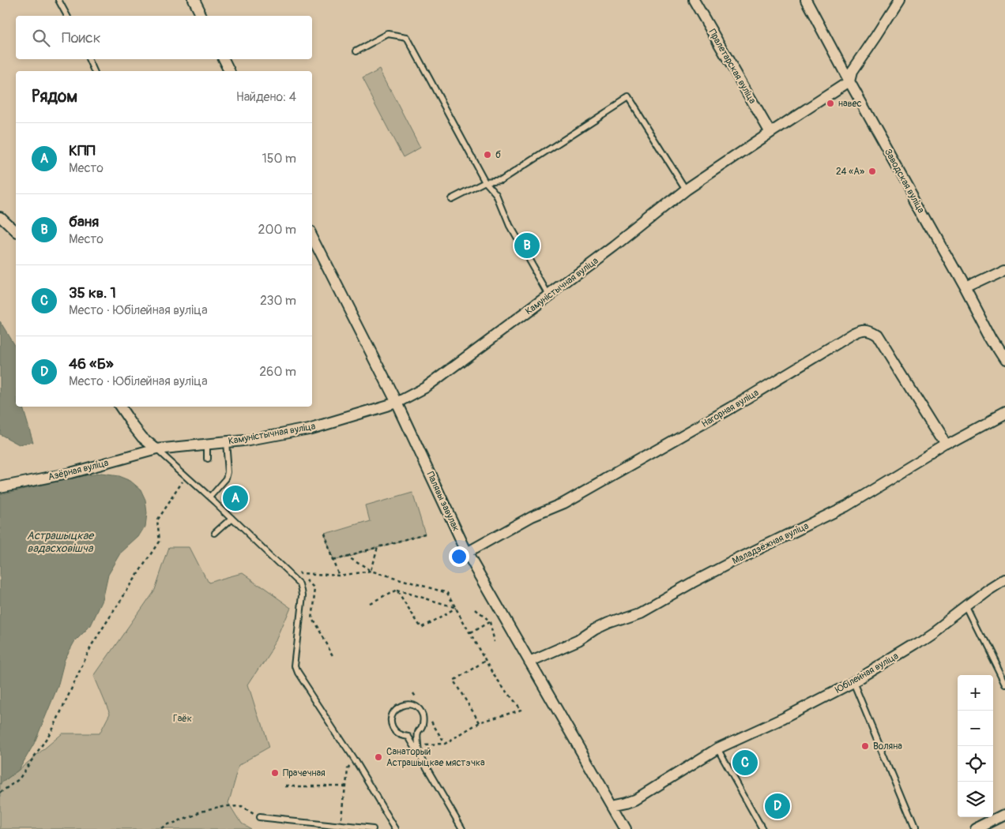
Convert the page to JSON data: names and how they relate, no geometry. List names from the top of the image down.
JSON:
{
  "streets": {
    "street": [
      "Пралетарская вуліца",
      "Заводская вуліца",
      "Камуністычная вуліца",
      "Нагорная вуліца",
      "Азёрная вуліца",
      "Палявы завулак",
      "Маладзёжная вуліца",
      "Юбілейная вуліца"
    ]
  },
  "crossings": [
    ["Пралетарская вуліца", "Камуністычная вуліца"],
    ["Заводская вуліца", "Камуністычная вуліца"],
    ["Камуністычная вуліца", "Азёрная вуліца"],
    ["Камуністычная вуліца", "Палявы завулак"],
    ["Нагорная вуліца", "Палявы завулак"],
    ["Нагорная вуліца", "Маладзёжная вуліца"],
    ["Палявы завулак", "Маладзёжная вуліца"],
    ["Палявы завулак", "Юбілейная вуліца"]
  ],
  "water": ["Астрашыцкае вадасховішча"],
  "parks": ["Гаёк"],
  "places": [
    "навес",
    "б",
    "24 «А»",
    "Воляна",
    "Санаторый Астрашыцкае мястэчка",
    "Прачечная"
  ],
  "page": {
    "search": "Поиск",
    "heading": ["Рядом", "Найдено: 4"],
    "list": [
      {
        "mark": "A",
        "name": "КПП",
        "note": "Место",
        "value": "150 m"
      },
      {
        "mark": "B",
        "name": "баня",
        "note": "Место",
        "value": "200 m"
      },
      {
        "mark": "C",
        "name": "35 кв. 1",
        "note": "Место · Юбілейная вуліца",
        "value": "230 m"
      },
      {
        "mark": "D",
        "name": "46 «Б»",
        "note": "Место · Юбілейная вуліца",
        "value": "260 m"
      }
    ],
    "pins": [
      "B",
      "A",
      "C",
      "D"
    ],
    "map_buttons": ["+", "−"]
  }
}
